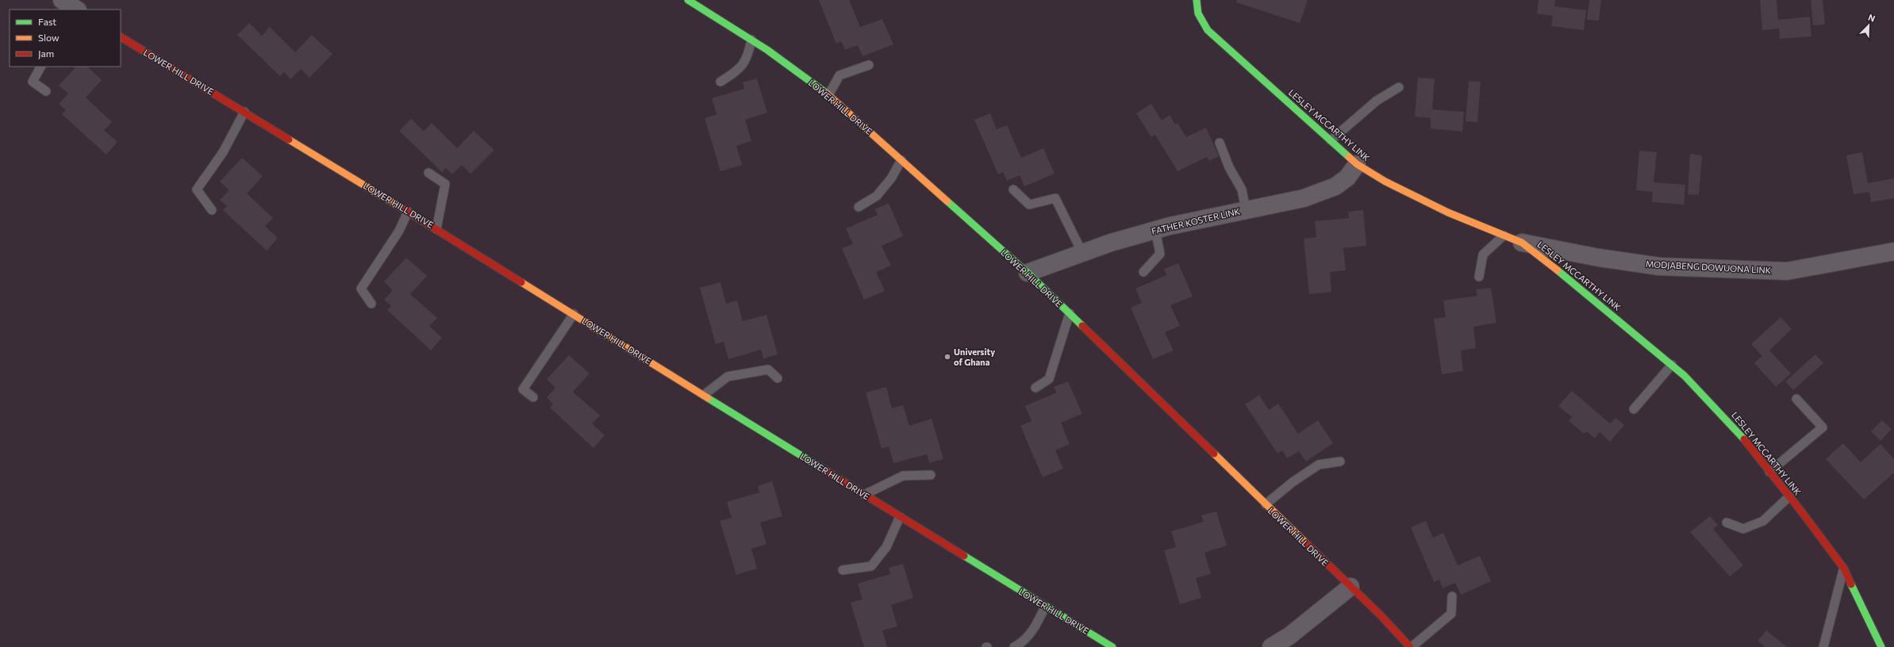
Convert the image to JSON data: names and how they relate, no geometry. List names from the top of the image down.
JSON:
{
  "streets": {
    "street": [
      "LOWER HILL DRIVE",
      "LESLEY MCCARTHY LINK",
      "FATHER KOSTER LINK",
      "MODJABENG DOWUONA LINK"
    ]
  },
  "crossings": [
    ["LOWER HILL DRIVE", "FATHER KOSTER LINK"],
    ["LESLEY MCCARTHY LINK", "FATHER KOSTER LINK"],
    ["LESLEY MCCARTHY LINK", "MODJABENG DOWUONA LINK"]
  ],
  "places": ["University of Ghana"],
  "legend": ["Fast", "Slow", "Jam"],
  "north": "top right"
}
